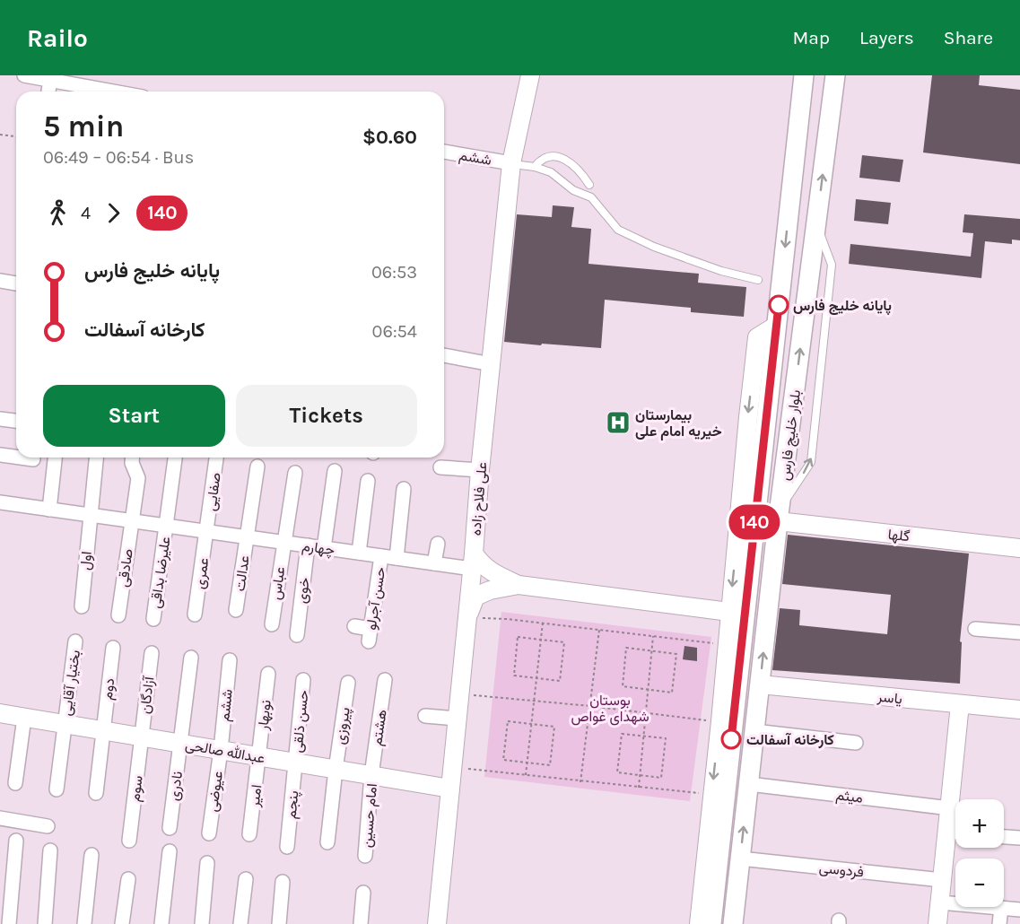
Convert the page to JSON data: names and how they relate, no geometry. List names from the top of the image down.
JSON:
{
  "streets": {
    "main road": ["بلوار خلیج فارس"],
    "street": [
      "ششم",
      "صفایی",
      "علی فلاح زاده",
      "گلها",
      "چهارم",
      "اول",
      "صادقی",
      "علیرضا بداقی",
      "عمری",
      "عدالت",
      "عباس",
      "خوی",
      "حسن آجرلو",
      "بختیار آقایی",
      "دوم",
      "آزادگان",
      "یاسر",
      "نوبهار",
      "حسن ذلقی",
      "پیروزی",
      "هشتم",
      "عبدالله صالحی",
      "نادری",
      "سوم",
      "عیوضی",
      "امیر",
      "میثم",
      "پنجم",
      "امام حسین",
      "فردوسی"
    ]
  },
  "crossings": [
    ["ششم", "علی فلاح زاده"],
    ["ششم", "عبدالله صالحی"],
    ["ششم", "عیوضی"],
    ["بلوار خلیج فارس", "گلها"],
    ["بلوار خلیج فارس", "یاسر"],
    ["بلوار خلیج فارس", "میثم"],
    ["بلوار خلیج فارس", "فردوسی"],
    ["صفایی", "چهارم"],
    ["صفایی", "عمری"],
    ["علی فلاح زاده", "چهارم"],
    ["علی فلاح زاده", "عبدالله صالحی"],
    ["چهارم", "اول"],
    ["چهارم", "صادقی"],
    ["چهارم", "علیرضا بداقی"],
    ["چهارم", "عمری"],
    ["چهارم", "عدالت"],
    ["چهارم", "عباس"],
    ["چهارم", "خوی"],
    ["چهارم", "حسن آجرلو"],
    ["بختیار آقایی", "عبدالله صالحی"],
    ["دوم", "عبدالله صالحی"],
    ["آزادگان", "عبدالله صالحی"],
    ["آزادگان", "سوم"],
    ["نوبهار", "عبدالله صالحی"],
    ["نوبهار", "امیر"],
    ["حسن ذلقی", "عبدالله صالحی"],
    ["حسن ذلقی", "پنجم"],
    ["پیروزی", "عبدالله صالحی"],
    ["هشتم", "عبدالله صالحی"],
    ["هشتم", "امام حسین"],
    ["عبدالله صالحی", "نادری"],
    ["عبدالله صالحی", "سوم"],
    ["عبدالله صالحی", "عیوضی"],
    ["عبدالله صالحی", "امیر"],
    ["عبدالله صالحی", "پنجم"],
    ["عبدالله صالحی", "امام حسین"]
  ],
  "parks": ["بوستان شهدای غواص"],
  "places": {
    "other": ["پایانه خلیج فارس", "کارخانه آسفالت"],
    "hospital": ["بیمارستان خیریه امام علی"]
  },
  "lines": ["bus line 140"],
  "page": {
    "header": "Railo",
    "nav": ["Map", "Layers", "Share"],
    "on_map": "140",
    "heading": ["5 min", "06:49 – 06:54 · Bus", "$0.60"],
    "legs": ["4", "140"],
    "list": [
      {
        "name": "پایانه خلیج فارس",
        "value": "06:53"
      },
      {
        "name": "کارخانه آسفالت",
        "value": "06:54"
      }
    ],
    "buttons": ["Start", "Tickets"],
    "map_buttons": ["+", "−"]
  }
}
